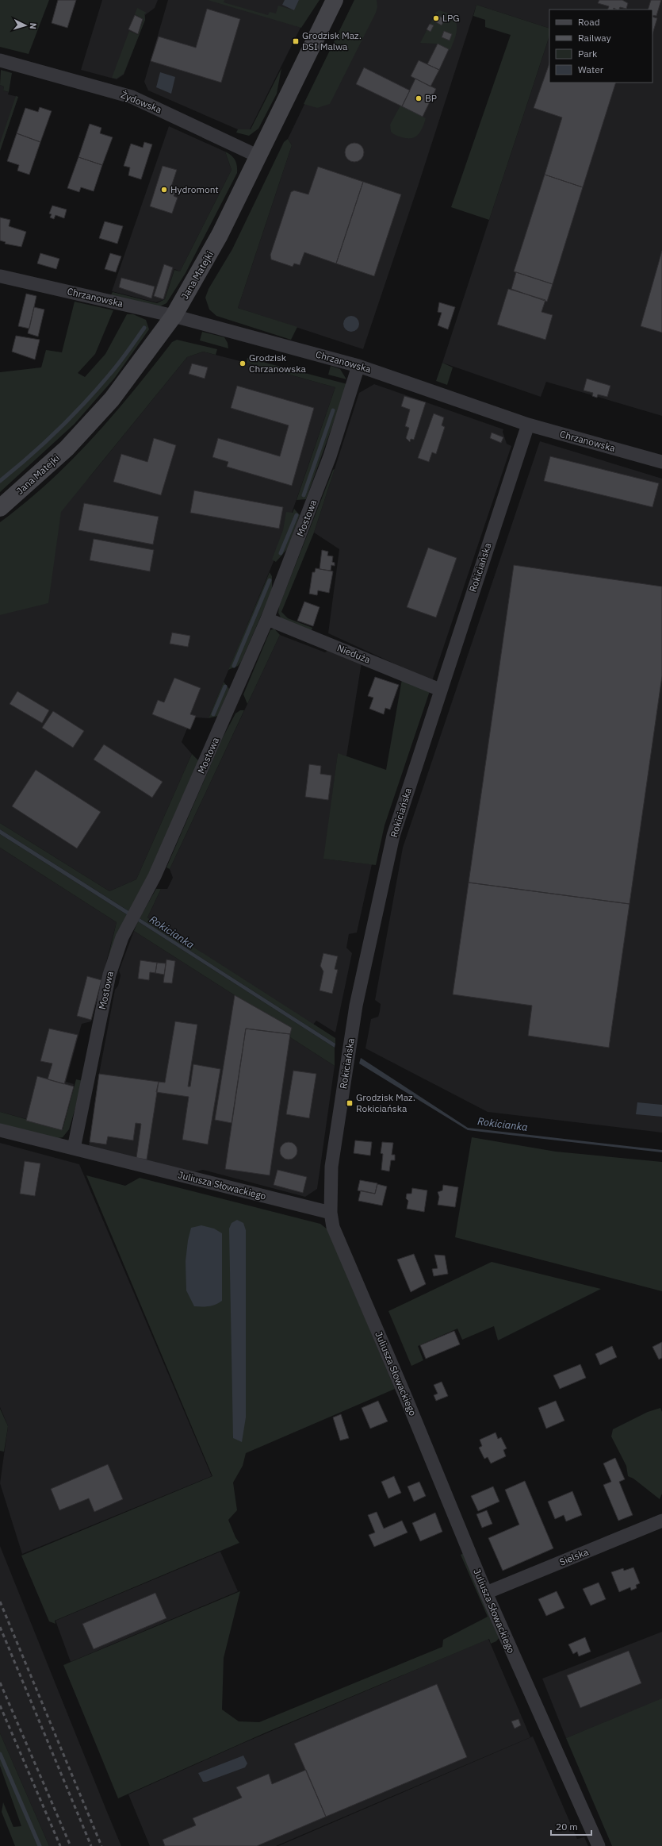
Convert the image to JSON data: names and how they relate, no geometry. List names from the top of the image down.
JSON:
{
  "streets": {
    "street": [
      "Żydowska",
      "Jana Matejki",
      "Chrzanowska",
      "Mostowa",
      "Rokiciańska",
      "Nieduża",
      "Juliusza Słowackiego",
      "Sielska"
    ]
  },
  "crossings": [
    ["Żydowska", "Jana Matejki"],
    ["Jana Matejki", "Chrzanowska"],
    ["Chrzanowska", "Mostowa"],
    ["Chrzanowska", "Rokiciańska"],
    ["Mostowa", "Nieduża"],
    ["Mostowa", "Juliusza Słowackiego"],
    ["Rokiciańska", "Nieduża"],
    ["Rokiciańska", "Juliusza Słowackiego"],
    ["Juliusza Słowackiego", "Sielska"]
  ],
  "water": ["Rokicianka"],
  "places": {
    "other": [
      "LPG",
      "BP",
      "Hydromont",
      "Grodzisk Chrzanowska"
    ],
    "transit": ["Grodzisk Maz. DSI Malwa", "Grodzisk Maz. Rokiciańska"]
  },
  "legend": [
    "Road",
    "Railway",
    "Park",
    "Water"
  ],
  "scale_bar": "20 m",
  "north": "right"
}
